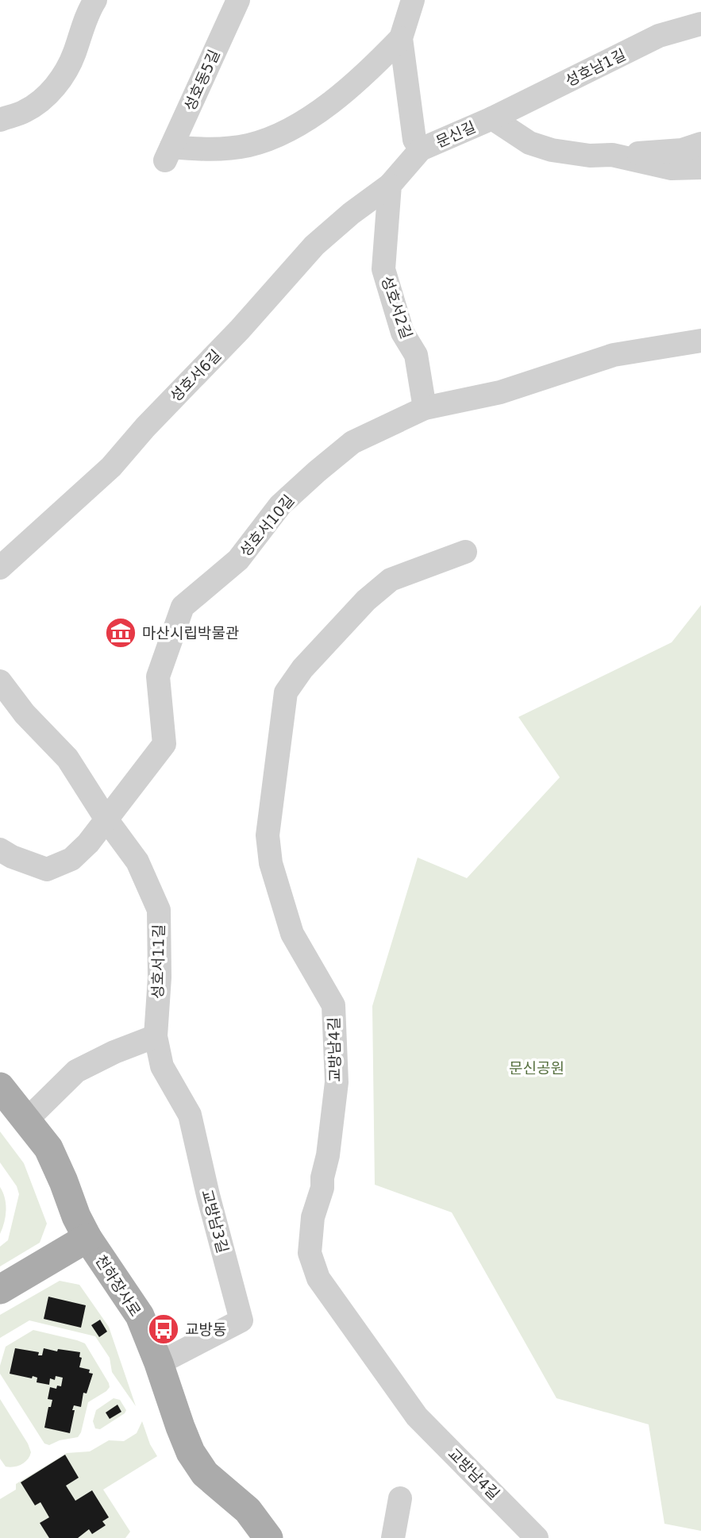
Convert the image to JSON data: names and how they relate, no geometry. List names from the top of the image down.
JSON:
{
  "streets": {
    "main road": ["천하장사로"],
    "street": [
      "성호남1길",
      "성호동5길",
      "문신길",
      "성호서2길",
      "성호서6길",
      "성호서10길",
      "성호서11길",
      "교방남4길",
      "교방남3길"
    ]
  },
  "crossings": [
    ["성호남1길", "문신길"],
    ["성호동5길", "문신길"],
    ["성호서2길", "성호서6길"],
    ["성호서2길", "성호서10길"],
    ["성호서10길", "성호서11길"],
    ["성호서11길", "교방남3길"],
    ["교방남3길", "천하장사로"]
  ],
  "parks": ["문신공원"],
  "places": {
    "museum": ["마산시립박물관"],
    "bus stop": ["교방동"]
  }
}
